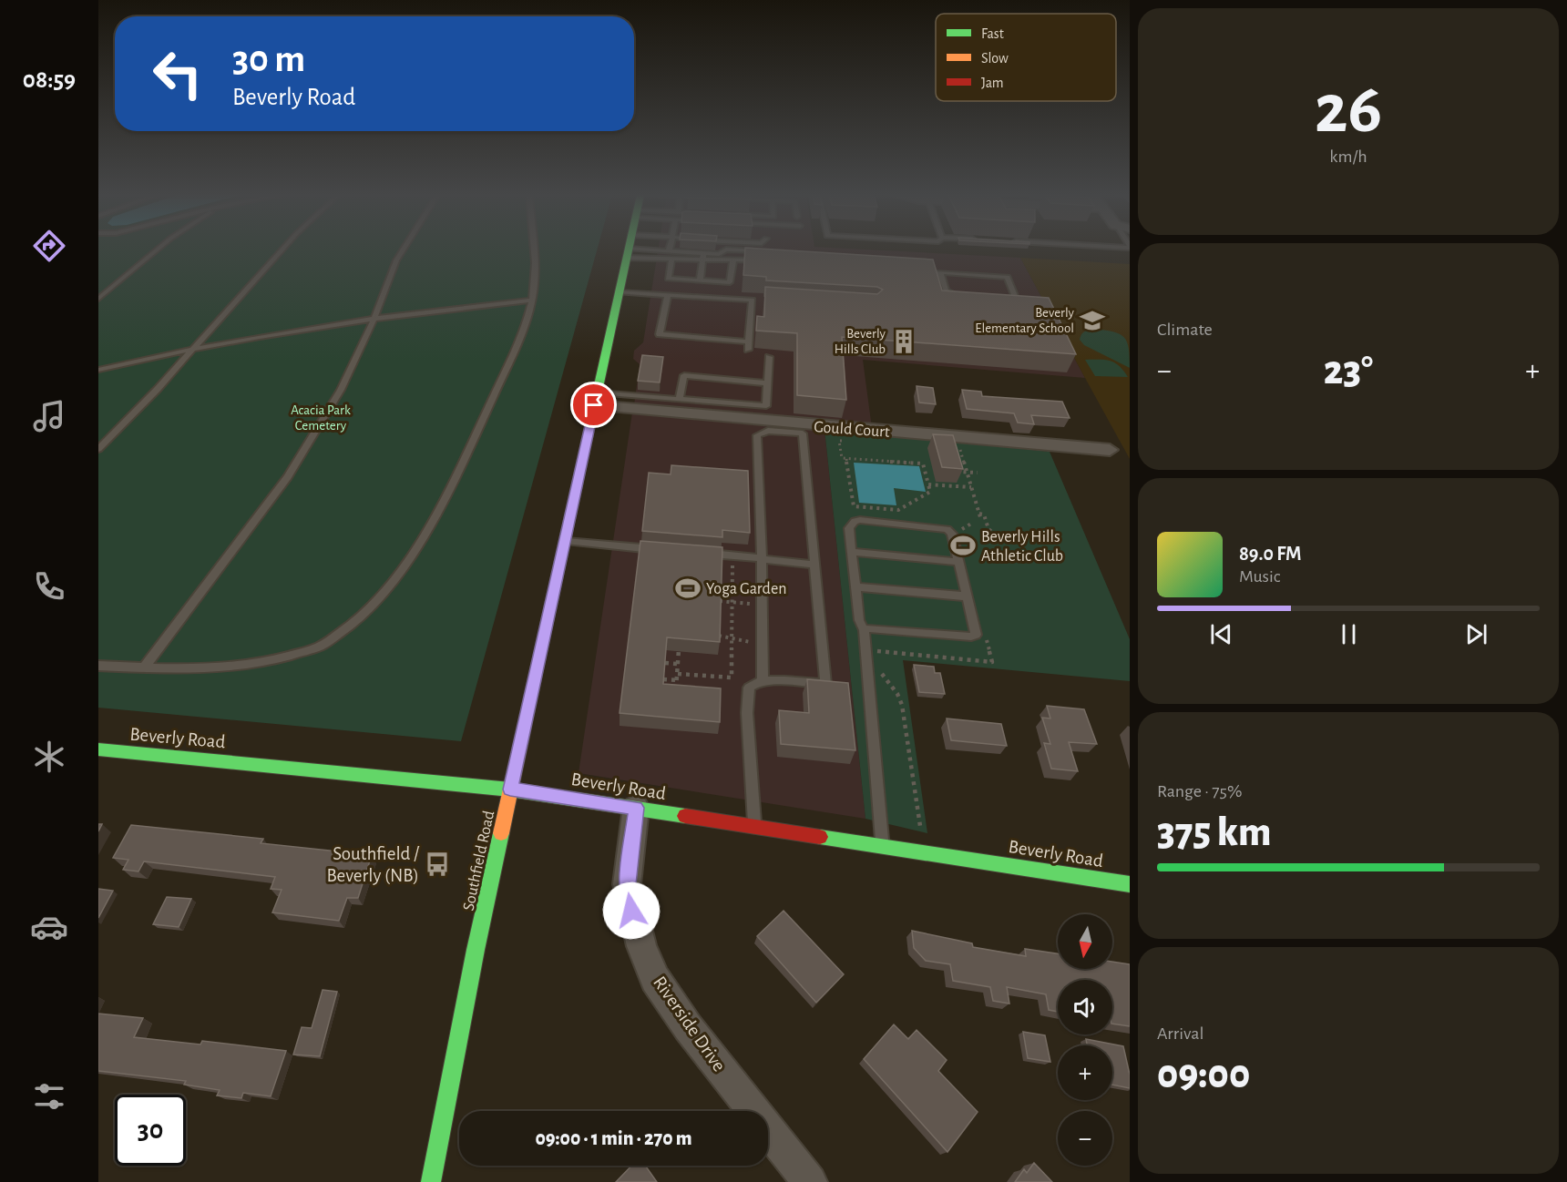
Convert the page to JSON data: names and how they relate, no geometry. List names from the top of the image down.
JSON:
{
  "streets": {
    "main road": ["Beverly Road", "Southfield Road"],
    "street": ["Gould Court", "Riverside Drive"]
  },
  "crossings": [
    ["Gould Court", "Southfield Road"],
    ["Beverly Road", "Southfield Road"],
    ["Beverly Road", "Riverside Drive"]
  ],
  "parks": ["Acacia Park Cemetery"],
  "places": {
    "school or university": ["Beverly Elementary School"],
    "building": ["Beverly Hills Club"],
    "sports": ["Beverly Hills Athletic Club", "Yoga Garden"],
    "bus stop": ["Southfield / Beverly (NB)"]
  },
  "legend": ["Fast", "Slow", "Jam"],
  "north": "bottom",
  "page": {
    "tabs": "08:59",
    "tile": [
      ["26", "km/h"],
      "Climate",
      ["Range · 75%", "375 km"],
      ["Arrival", "09:00"]
    ],
    "turn": ["30 m", "Beverly Road"],
    "heat": ["−", "23°", "+"],
    "song": ["89.0 FM", "Music"],
    "map_buttons": ["+", "−"],
    "limit": "30",
    "trip": "09:00 · 1 min · 270 m"
  }
}
